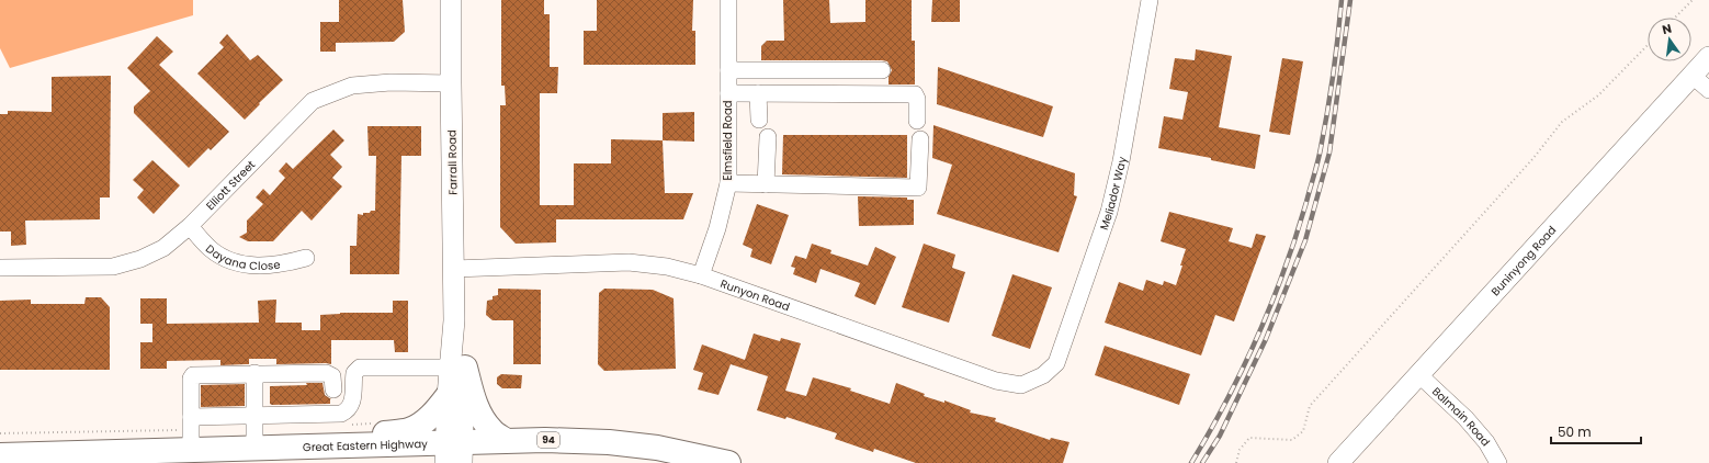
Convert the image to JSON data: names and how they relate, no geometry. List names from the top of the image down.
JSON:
{
  "streets": {
    "highway": ["94", "Great Eastern Highway"],
    "main road": ["Farrall Road", "Buninyong Road"],
    "street": [
      "Elmsfield Road",
      "Elliott Street",
      "Meliador Way",
      "Dayana Close",
      "Runyon Road",
      "Balmain Road"
    ]
  },
  "crossings": [
    ["Elmsfield Road", "Runyon Road"],
    ["Farrall Road", "Elliott Street"],
    ["Farrall Road", "Runyon Road"],
    ["Farrall Road", "Great Eastern Highway"],
    ["Elliott Street", "Dayana Close"],
    ["Meliador Way", "Runyon Road"],
    ["Buninyong Road", "Balmain Road"]
  ],
  "scale_bar": "50 m",
  "north": "top"
}
